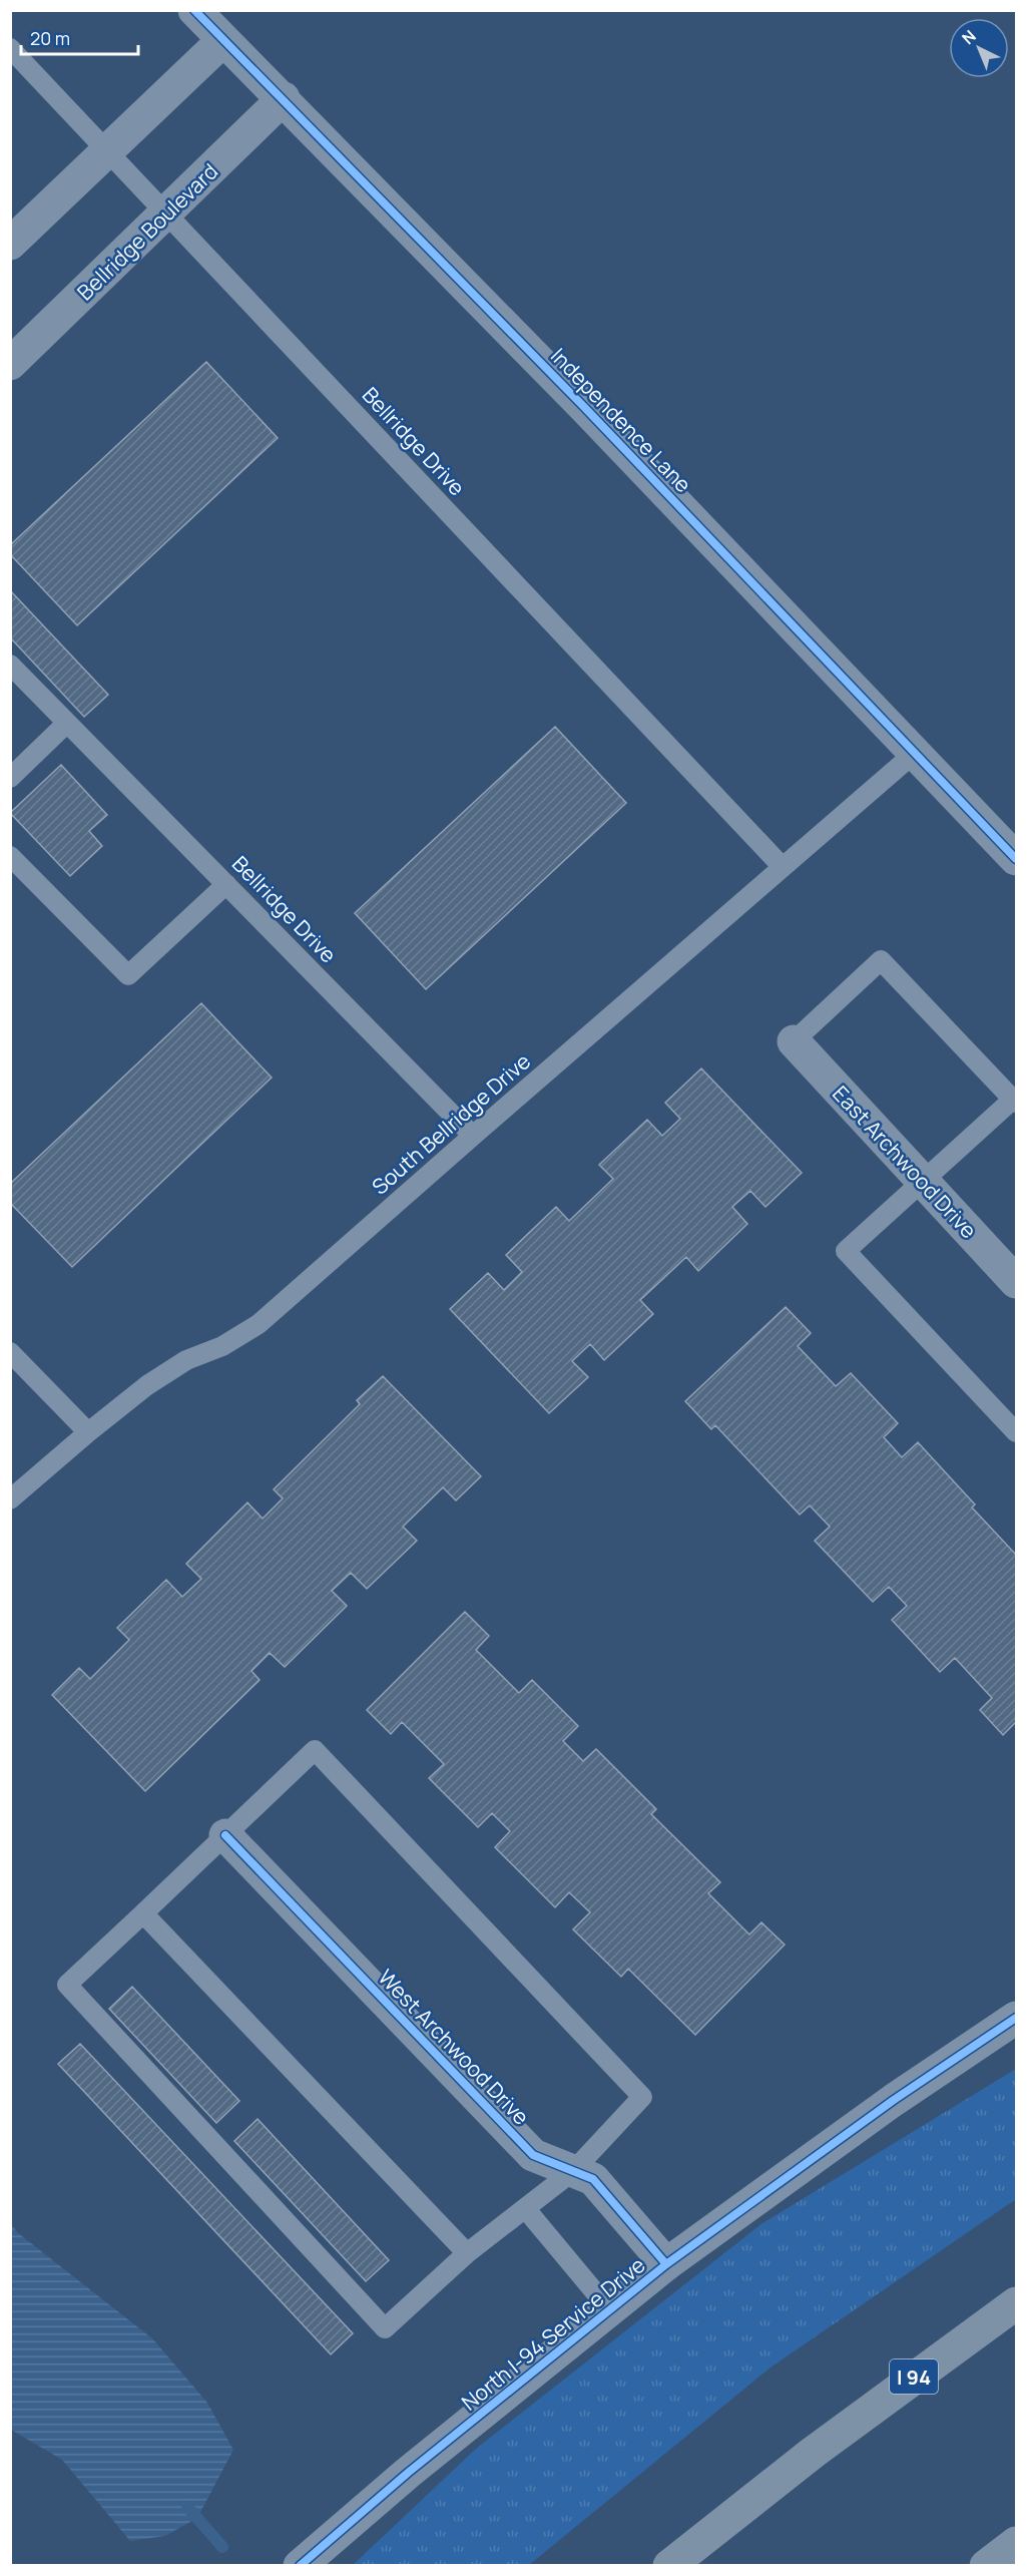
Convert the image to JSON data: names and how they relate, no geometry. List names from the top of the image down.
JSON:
{
  "streets": {
    "highway": ["I 94"],
    "street": [
      "Bellridge Boulevard",
      "Independence Lane",
      "East Archwood Drive",
      "West Archwood Drive",
      "North I-94 Service Drive"
    ],
    "lane": ["Bellridge Drive", "South Bellridge Drive"]
  },
  "crossings": [
    ["Bellridge Boulevard", "Independence Lane"],
    ["Bellridge Boulevard", "Bellridge Drive"],
    ["Independence Lane", "South Bellridge Drive"],
    ["Bellridge Drive", "South Bellridge Drive"],
    ["West Archwood Drive", "North I-94 Service Drive"]
  ],
  "scale_bar": "20 m",
  "north": "top left"
}
